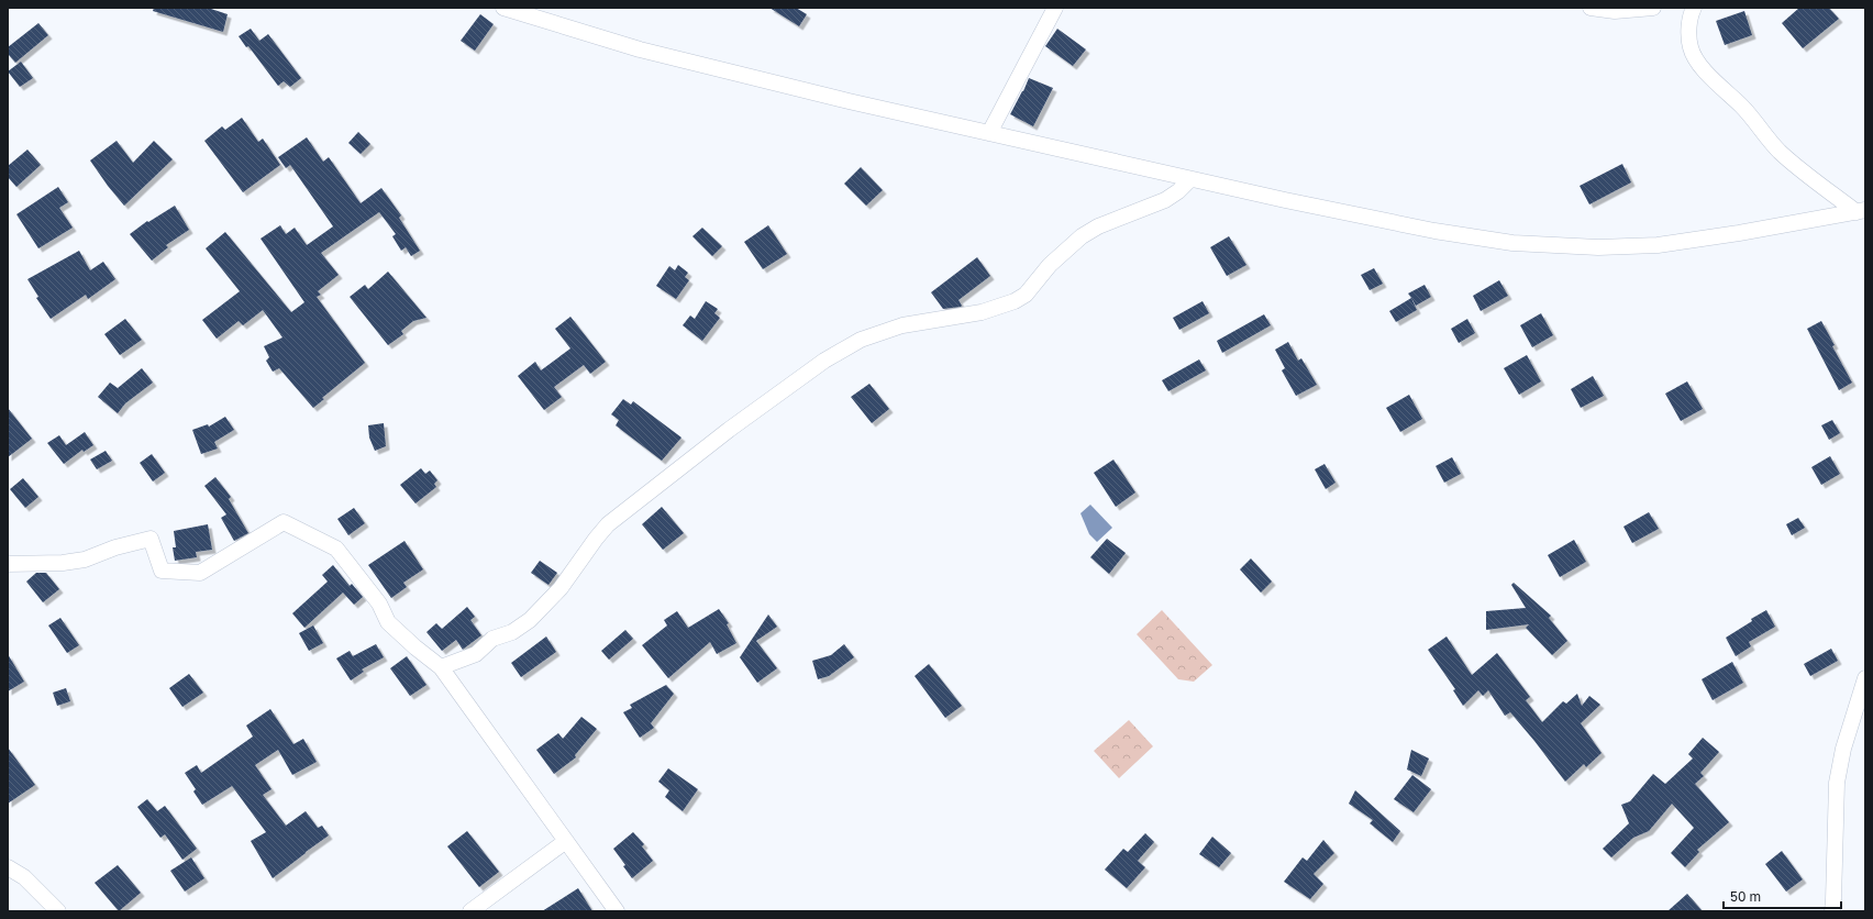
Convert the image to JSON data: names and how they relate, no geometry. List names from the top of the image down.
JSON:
{
  "scale_bar": "50 m"
}
